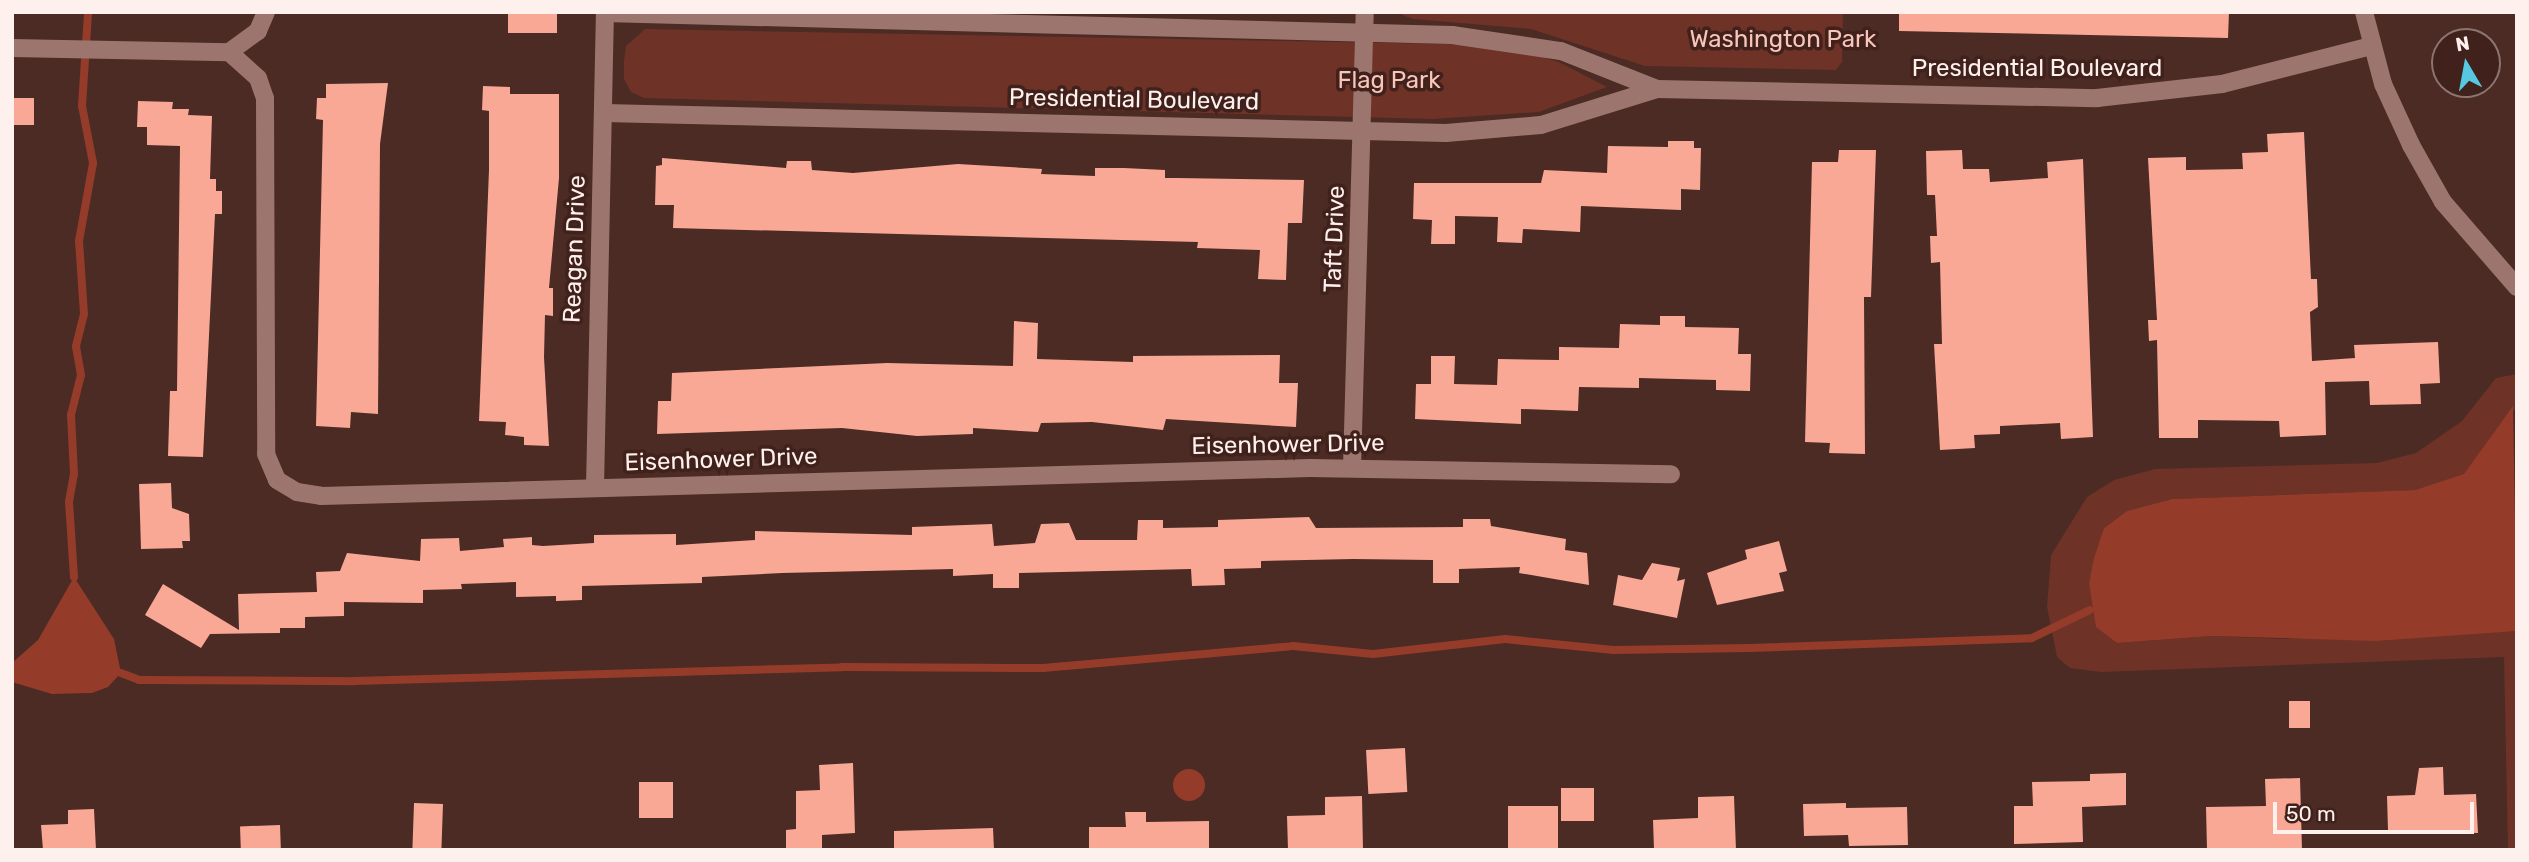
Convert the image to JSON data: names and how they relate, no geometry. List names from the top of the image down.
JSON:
{
  "streets": {
    "street": [
      "Presidential Boulevard",
      "Taft Drive",
      "Reagan Drive",
      "Eisenhower Drive"
    ]
  },
  "crossings": [
    ["Presidential Boulevard", "Taft Drive"],
    ["Presidential Boulevard", "Reagan Drive"],
    ["Taft Drive", "Eisenhower Drive"],
    ["Reagan Drive", "Eisenhower Drive"]
  ],
  "parks": ["Washington Park", "Flag Park"],
  "scale_bar": "50 m",
  "north": "top"
}
